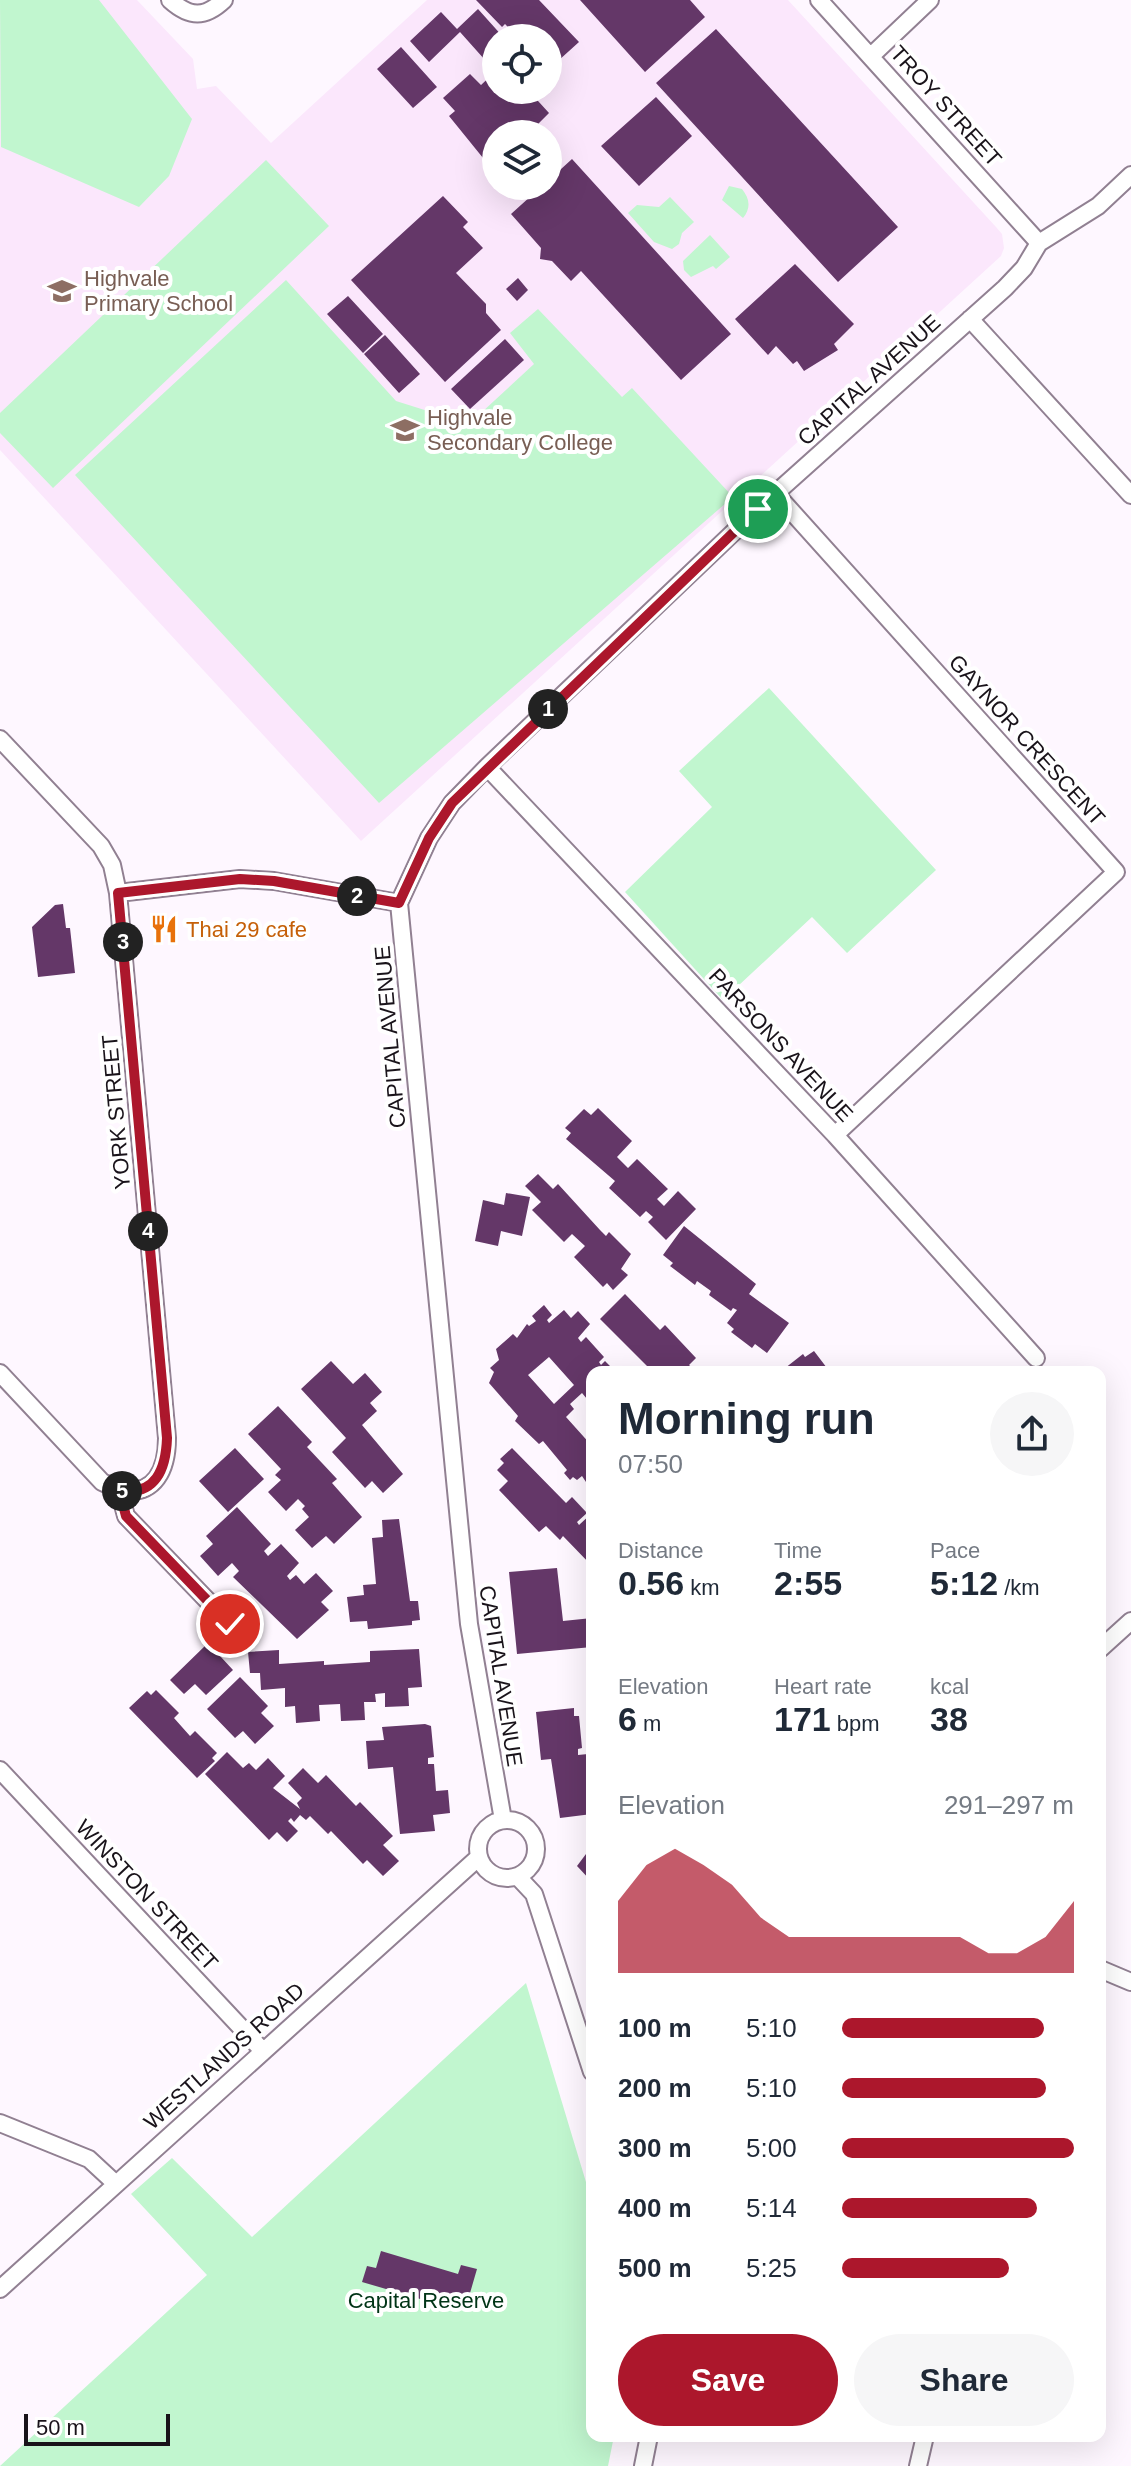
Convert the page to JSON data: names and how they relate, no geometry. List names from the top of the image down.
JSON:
{
  "streets": {
    "street": [
      "TROY STREET",
      "CAPITAL AVENUE",
      "GAYNOR CRESCENT",
      "PARSONS AVENUE",
      "YORK STREET",
      "WINSTON STREET",
      "WESTLANDS ROAD"
    ]
  },
  "crossings": [
    ["TROY STREET", "CAPITAL AVENUE"],
    ["CAPITAL AVENUE", "GAYNOR CRESCENT"],
    ["CAPITAL AVENUE", "PARSONS AVENUE"],
    ["CAPITAL AVENUE", "WESTLANDS ROAD"],
    ["GAYNOR CRESCENT", "PARSONS AVENUE"],
    ["WINSTON STREET", "WESTLANDS ROAD"]
  ],
  "parks": ["Capital Reserve"],
  "places": {
    "school or university": ["Highvale Primary School", "Highvale Secondary College"],
    "restaurant": ["Thai 29 cafe"]
  },
  "scale_bar": "50 m",
  "page": {
    "pins": [
      "1",
      "2",
      "3",
      "4",
      "5"
    ],
    "heading": ["Morning run", "07:50"],
    "stats": [
      ["Distance", "0.56 km"],
      ["Time", "2:55"],
      ["Pace", "5:12 /km"],
      ["Elevation", "6 m"],
      ["Heart rate", "171 bpm"],
      ["kcal", "38"]
    ],
    "chart": ["Elevation", "291–297 m"],
    "list": [
      {
        "name": "100 m",
        "note": "5:10"
      },
      {
        "name": "200 m",
        "note": "5:10"
      },
      {
        "name": "300 m",
        "note": "5:00"
      },
      {
        "name": "400 m",
        "note": "5:14"
      },
      {
        "name": "500 m",
        "note": "5:25"
      }
    ],
    "buttons": ["Save", "Share"],
    "scale": "50 m"
  }
}
